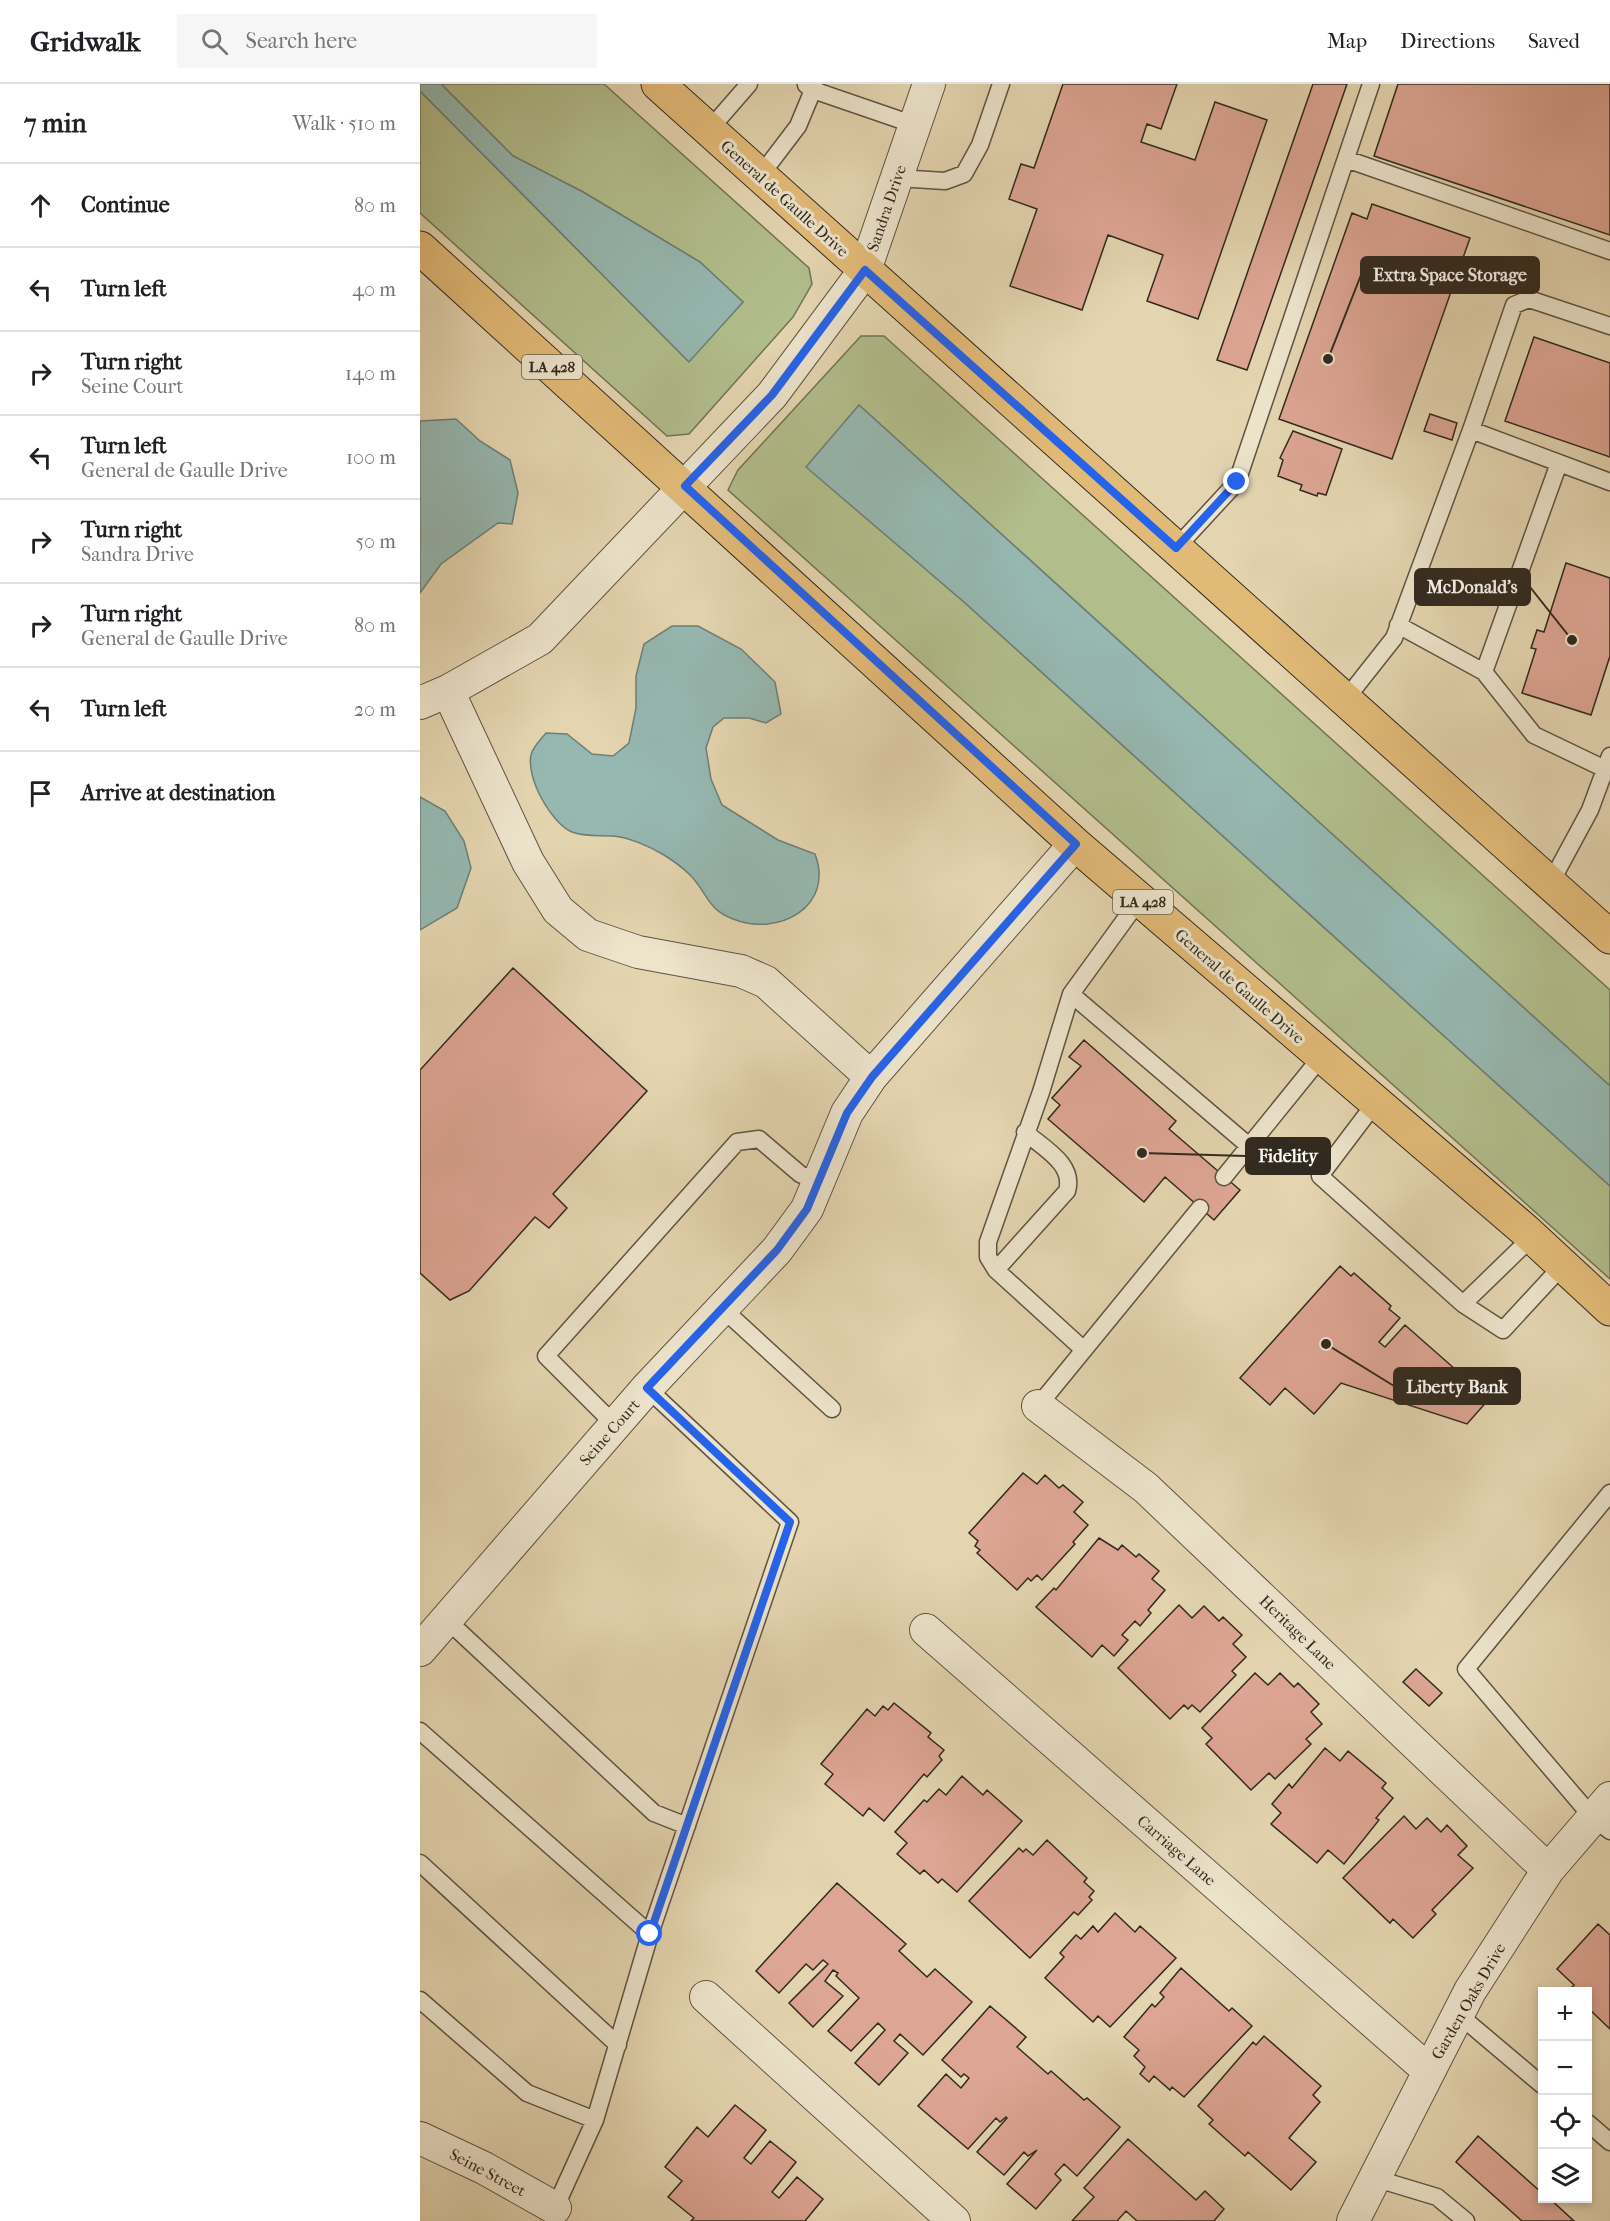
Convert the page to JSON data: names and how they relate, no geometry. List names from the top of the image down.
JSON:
{
  "streets": {
    "main road": ["General de Gaulle Drive", "LA 428"],
    "street": [
      "Sandra Drive",
      "Seine Court",
      "Heritage Lane",
      "Carriage Lane",
      "Garden Oaks Drive",
      "Seine Street"
    ]
  },
  "crossings": [
    ["General de Gaulle Drive", "Sandra Drive"],
    ["General de Gaulle Drive", "Seine Court"],
    ["Heritage Lane", "Garden Oaks Drive"],
    ["Carriage Lane", "Garden Oaks Drive"]
  ],
  "places": [
    "Extra Space Storage",
    "McDonald's",
    "Fidelity",
    "Liberty Bank"
  ],
  "page": {
    "header": "Gridwalk",
    "search": "Search here",
    "nav": ["Map", "Directions", "Saved"],
    "heading": ["7 min", "Walk · 510 m"],
    "list": [
      ["Continue", "80 m"],
      ["Turn left", "40 m"],
      ["Turn right", "Seine Court", "140 m"],
      ["Turn left", "General de Gaulle Drive", "100 m"],
      ["Turn right", "Sandra Drive", "50 m"],
      ["Turn right", "General de Gaulle Drive", "80 m"],
      ["Turn left", "20 m"],
      "Arrive at destination"
    ],
    "map_buttons": ["+", "−"]
  }
}
